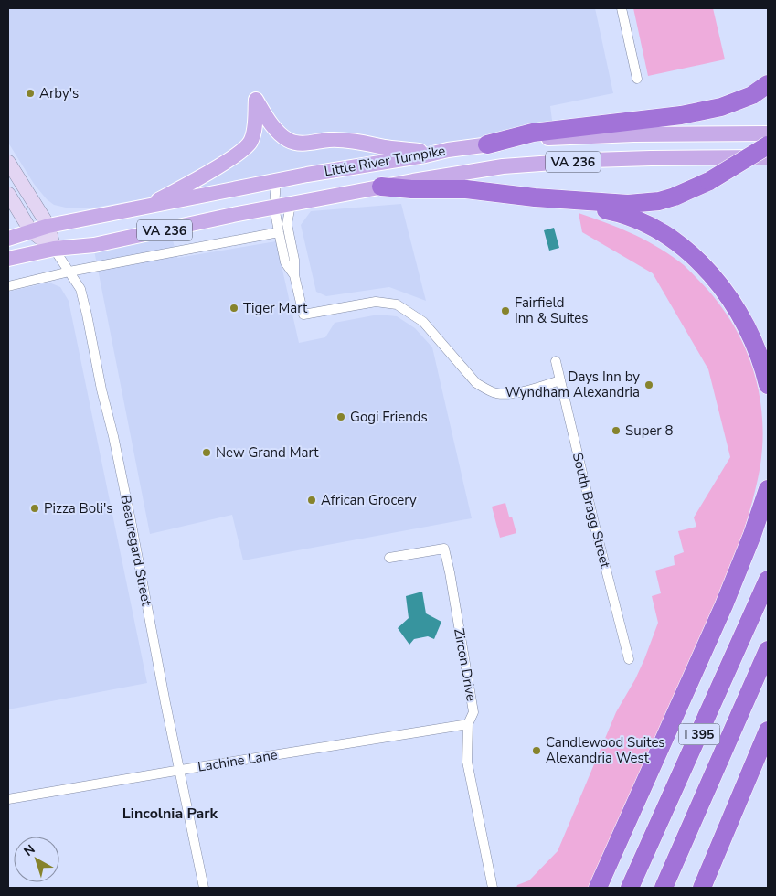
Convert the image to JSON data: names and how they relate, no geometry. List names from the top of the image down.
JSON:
{
  "streets": {
    "highway": ["I 395"],
    "main road": ["Little River Turnpike", "VA 236", "Beauregard Street"],
    "street": ["South Bragg Street", "Zircon Drive", "Lachine Lane"]
  },
  "crossings": [
    ["Little River Turnpike", "Beauregard Street"],
    ["Beauregard Street", "Lachine Lane"],
    ["Zircon Drive", "Lachine Lane"]
  ],
  "districts": ["Lincolnia Park"],
  "places": [
    "Arby's",
    "Tiger Mart",
    "Fairfield Inn & Suites",
    "Days Inn by Wyndham Alexandria",
    "Gogi Friends",
    "Super 8",
    "New Grand Mart",
    "African Grocery",
    "Pizza Boli's",
    "Candlewood Suites Alexandria West"
  ],
  "north": "top left"
}
